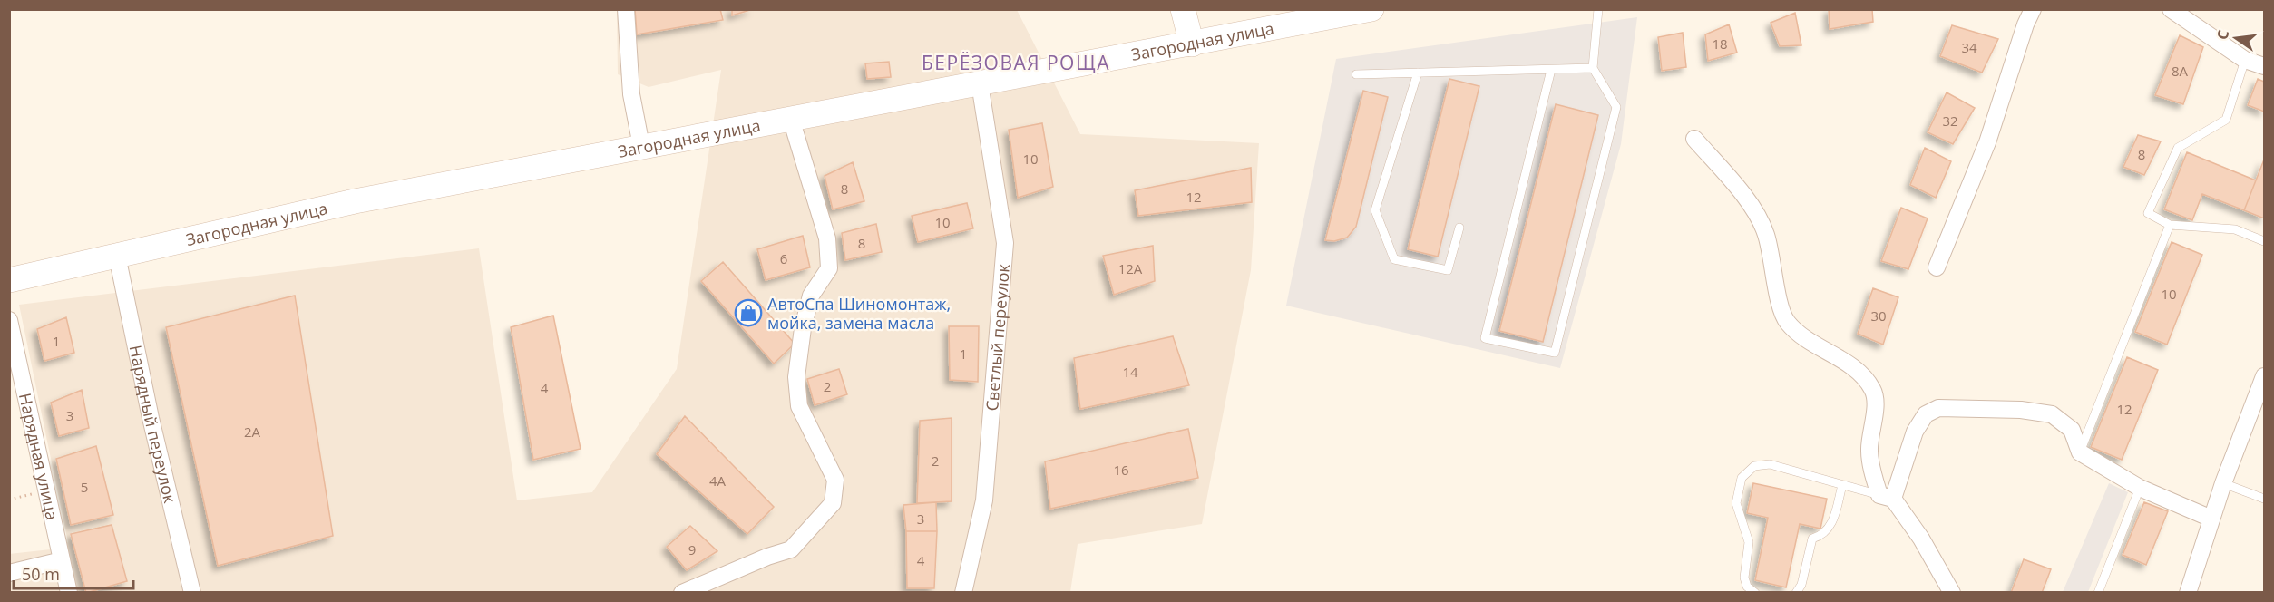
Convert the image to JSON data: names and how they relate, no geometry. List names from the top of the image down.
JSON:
{
  "streets": {
    "street": [
      "Загородная улица",
      "Светлый переулок",
      "Нарядный переулок",
      "Нарядная улица"
    ]
  },
  "crossings": [
    ["Загородная улица", "Светлый переулок"],
    ["Загородная улица", "Нарядный переулок"]
  ],
  "districts": ["БЕРЁЗОВАЯ РОЩА"],
  "places": {
    "shop": ["АвтоСпа Шиномонтаж, мойка, замена масла"]
  },
  "house_numbers": [
    "18",
    "34",
    "8А",
    "32",
    "8",
    "10",
    "8",
    "12",
    "10",
    "8",
    "6",
    "12А",
    "10",
    "30",
    "1",
    "1",
    "14",
    "2",
    "4",
    "12",
    "3",
    "2А",
    "2",
    "16",
    "4А",
    "5",
    "3",
    "9",
    "4"
  ],
  "scale_bar": "50 m",
  "north": "left"
}
